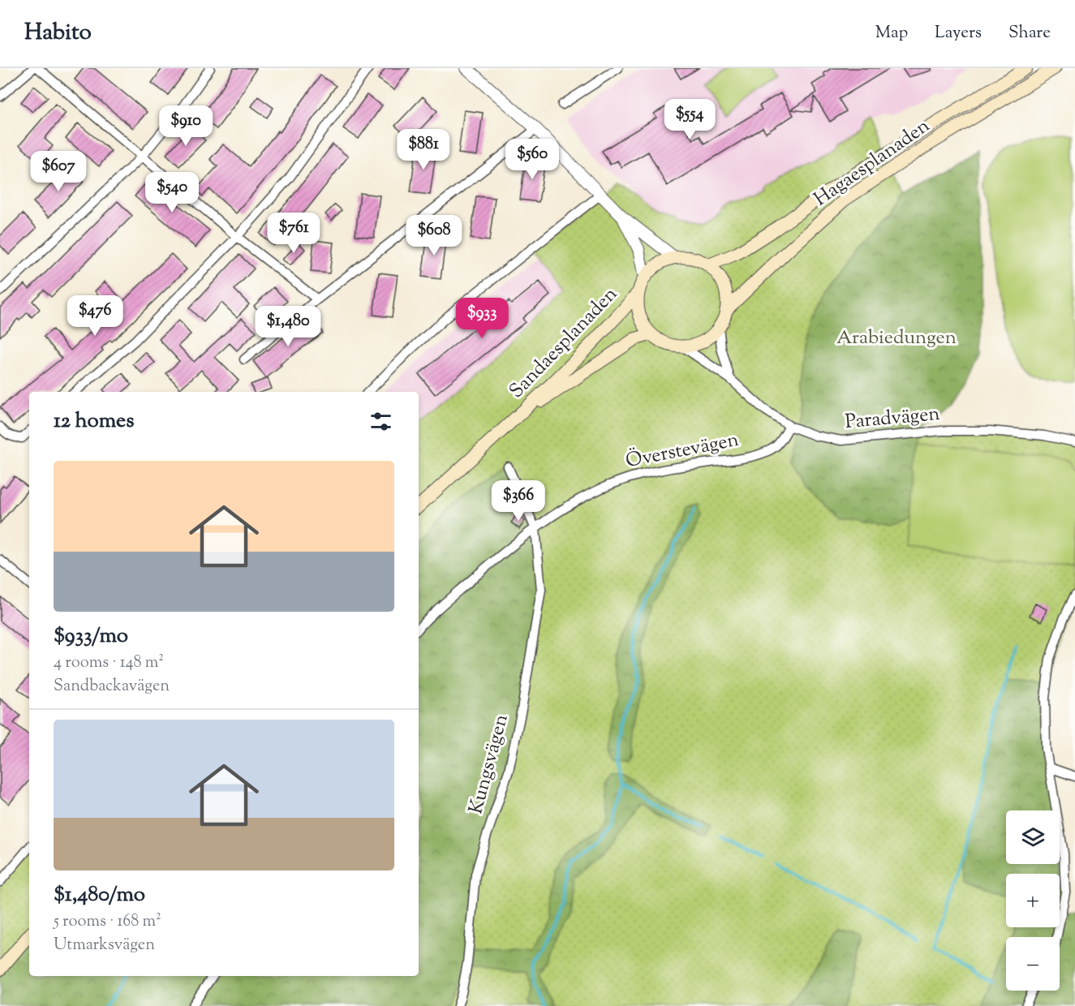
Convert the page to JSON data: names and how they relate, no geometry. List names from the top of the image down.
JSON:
{
  "streets": {
    "main road": ["Hagaesplanaden", "Sandaesplanaden"],
    "street": ["Paradvägen", "Överstevägen", "Kungsvägen"]
  },
  "crossings": [
    ["Hagaesplanaden", "Sandaesplanaden"],
    ["Hagaesplanaden", "Paradvägen"],
    ["Sandaesplanaden", "Paradvägen"],
    ["Paradvägen", "Överstevägen"],
    ["Överstevägen", "Kungsvägen"]
  ],
  "parks": ["Arabiedungen"],
  "page": {
    "header": "Habito",
    "nav": ["Map", "Layers", "Share"],
    "price": [
      "$554",
      "$910",
      "$881",
      "$560",
      "$607",
      "$540",
      "$761",
      "$608",
      "$476",
      "$933",
      "$1,480",
      "$366"
    ],
    "heading": "12 homes",
    "list": [
      {
        "name": "$933/mo",
        "note": "4 rooms · 148 m² · Sandbackavägen"
      },
      {
        "name": "$1,480/mo",
        "note": "5 rooms · 168 m² · Utmarksvägen"
      }
    ],
    "map_buttons": ["+", "−"]
  }
}
